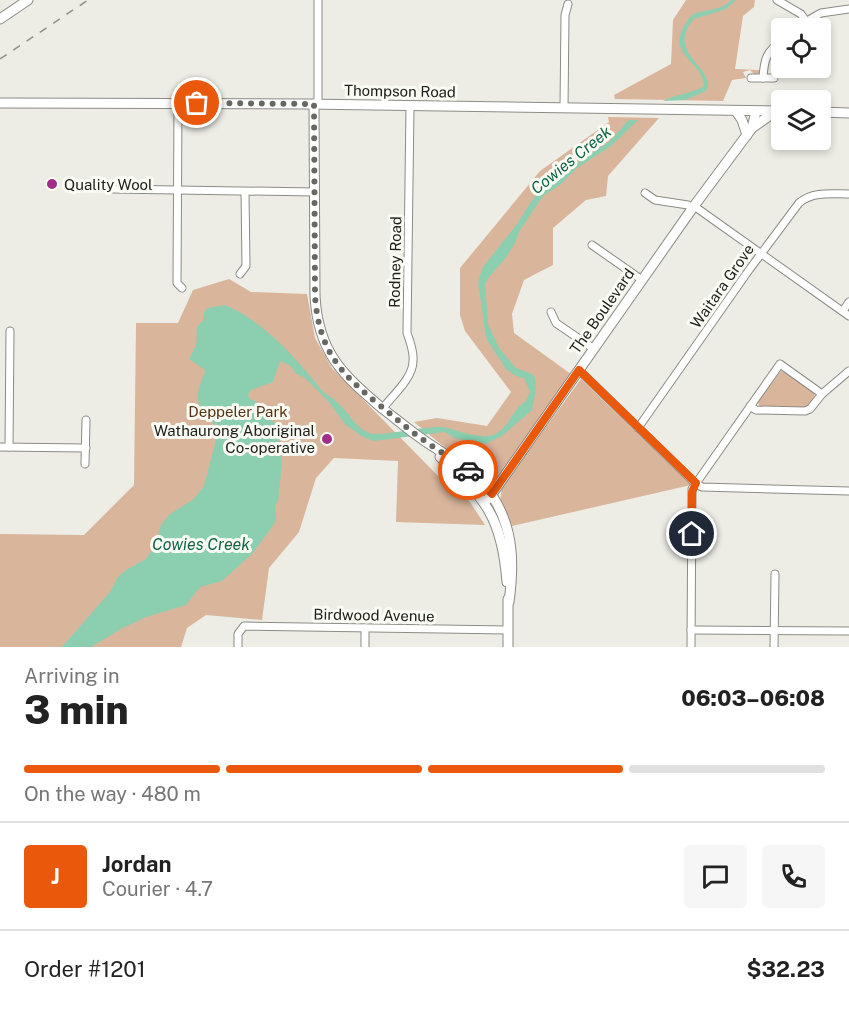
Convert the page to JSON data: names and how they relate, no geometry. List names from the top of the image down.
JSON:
{
  "streets": {
    "main road": ["Thompson Road", "The Boulevard"],
    "street": ["Rodney Road", "Waitara Grove", "Birdwood Avenue"]
  },
  "crossings": [
    ["Thompson Road", "Rodney Road"],
    ["Thompson Road", "The Boulevard"]
  ],
  "water": ["Cowies Creek"],
  "parks": ["Deppeler Park"],
  "places": ["Quality Wool", "Wathaurong Aboriginal Co-operative"],
  "page": {
    "heading": ["3 min", "Arriving in", "06:03–06:08"],
    "panel": [
      "Jordan",
      "Courier · 4.7",
      "Order #1201",
      "$32.23"
    ],
    "bar": "On the way · 480 m",
    "round": "J"
  }
}
